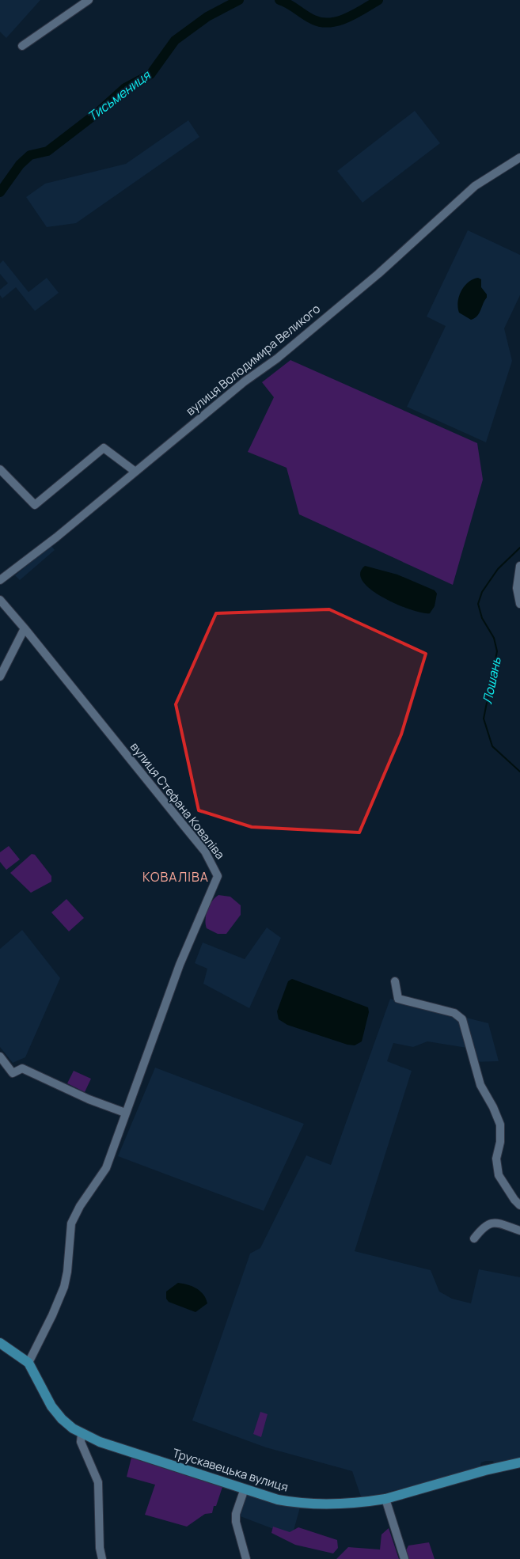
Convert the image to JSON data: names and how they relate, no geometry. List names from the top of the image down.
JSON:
{
  "streets": {
    "main road": ["Трускавецька вулиця"],
    "street": ["вулиця Володимира Великого", "вулиця Стефана Коваліва"]
  },
  "crossings": [
    ["вулиця Стефана Коваліва", "Трускавецька вулиця"]
  ],
  "districts": ["КОВАЛІВА"],
  "water": ["Тисьмениця", "Лошань"]
}
